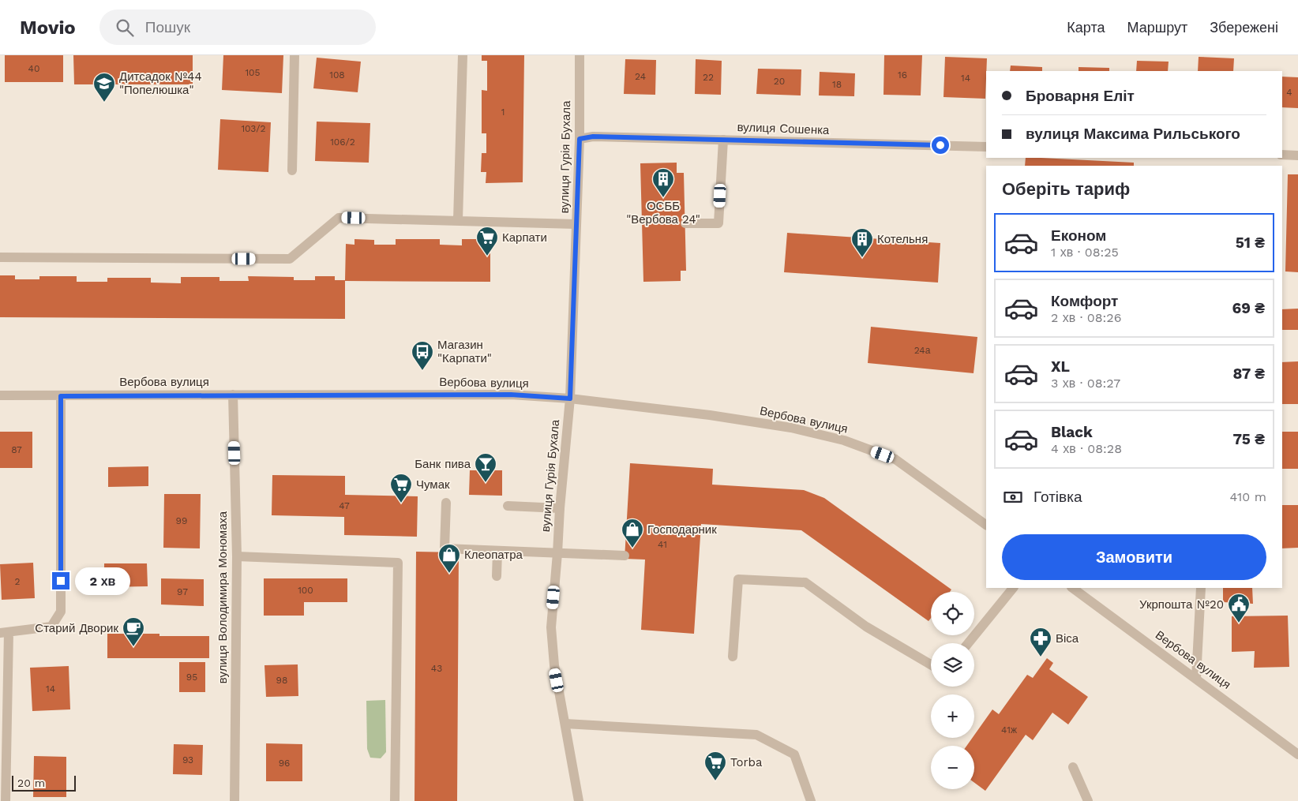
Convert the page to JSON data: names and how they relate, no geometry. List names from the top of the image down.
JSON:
{
  "streets": {
    "street": [
      "вулиця Сошенка",
      "вулиця Гурія Бухала",
      "Вербова вулиця",
      "вулиця Володимира Мономаха"
    ]
  },
  "crossings": [
    ["вулиця Сошенка", "вулиця Гурія Бухала"],
    ["вулиця Гурія Бухала", "Вербова вулиця"],
    ["Вербова вулиця", "вулиця Володимира Мономаха"]
  ],
  "places": {
    "school or university": ["Дитсадок №44 \"Попелюшка\""],
    "building": ["ОСББ \"Вербова 24\"", "Котельня"],
    "supermarket": ["Карпати", "Чумак", "Torba"],
    "bus stop": ["Магазин \"Карпати\""],
    "bar": ["Банк пива"],
    "shop": ["Господарник", "Клеопатра"],
    "public building": ["Укрпошта №20"],
    "cafe": ["Старий Дворик"],
    "pharmacy": ["Віса"]
  },
  "house_numbers": [
    "40",
    "105",
    "108",
    "16",
    "24",
    "22",
    "14",
    "20",
    "18",
    "4",
    "1",
    "103/2",
    "106/2",
    "24а",
    "87",
    "47",
    "99",
    "41",
    "2",
    "100",
    "97",
    "43",
    "95",
    "98",
    "14",
    "41ж",
    "93",
    "96"
  ],
  "scale_bar": "20 m",
  "page": {
    "header": "Movio",
    "search": "Пошук",
    "nav": ["Карта", "Маршрут", "Збережені"],
    "banner": ["Броварня Еліт", "вулиця Максима Рильського"],
    "heading": "Оберіть тариф",
    "list": [
      {
        "name": "Економ",
        "note": "1 хв · 08:25",
        "value": "51 ₴"
      },
      {
        "name": "Комфорт",
        "note": "2 хв · 08:26",
        "value": "69 ₴"
      },
      {
        "name": "XL",
        "note": "3 хв · 08:27",
        "value": "87 ₴"
      },
      {
        "name": "Black",
        "note": "4 хв · 08:28",
        "value": "75 ₴"
      }
    ],
    "pay": ["Готівка", "410 m"],
    "buttons": "Замовити",
    "bubble": "2 хв",
    "map_buttons": ["+", "−"],
    "scale": "20 m"
  }
}
